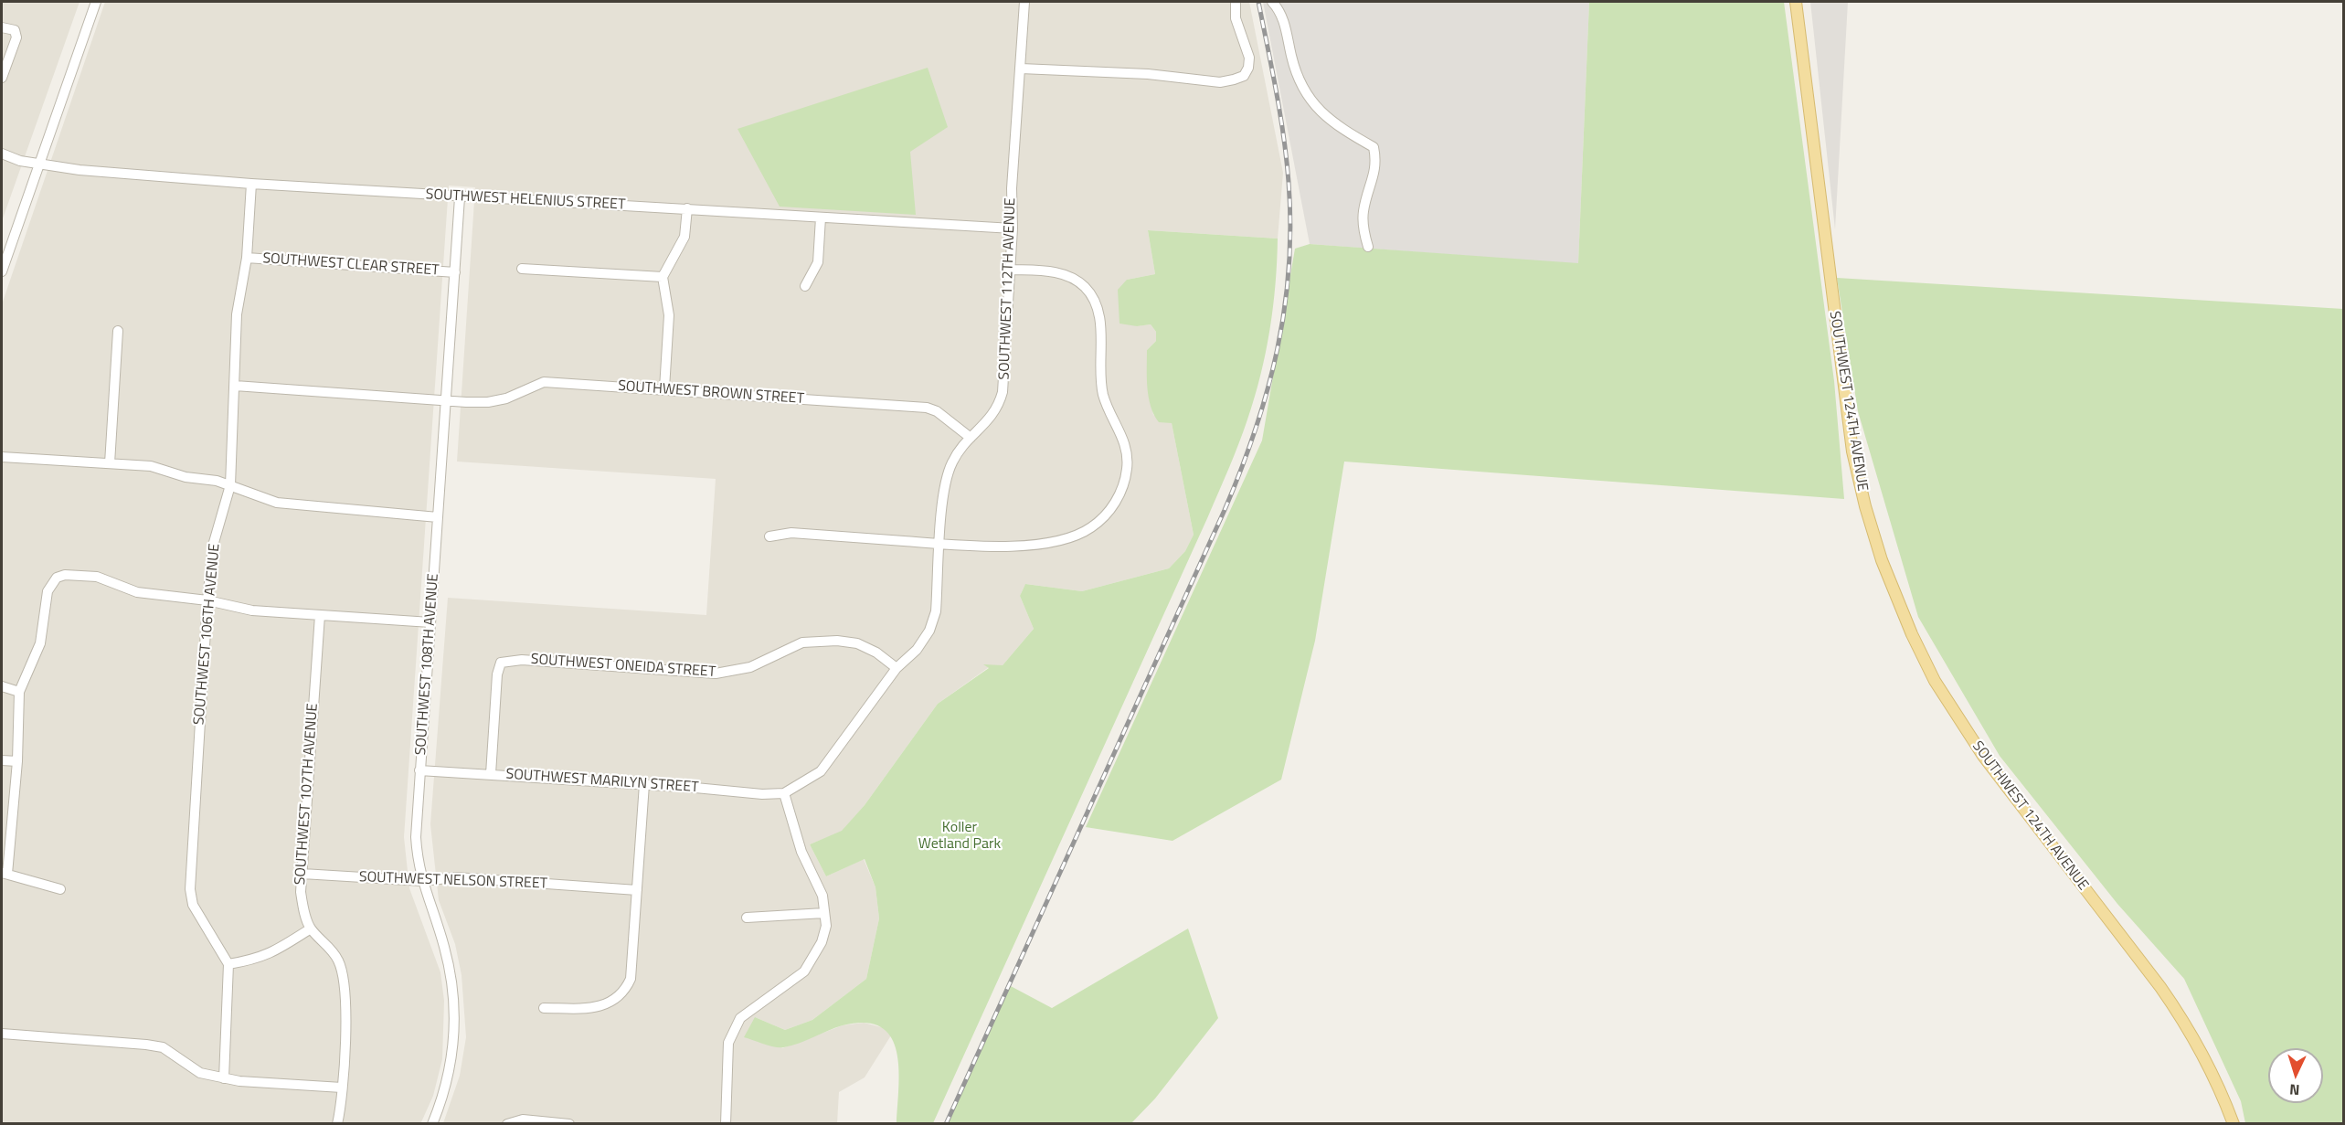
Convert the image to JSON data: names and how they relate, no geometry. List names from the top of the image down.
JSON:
{
  "streets": {
    "main road": ["SOUTHWEST 124TH AVENUE"],
    "street": [
      "SOUTHWEST HELENIUS STREET",
      "SOUTHWEST CLEAR STREET",
      "SOUTHWEST 112TH AVENUE",
      "SOUTHWEST BROWN STREET",
      "SOUTHWEST 106TH AVENUE",
      "SOUTHWEST 108TH AVENUE",
      "SOUTHWEST ONEIDA STREET",
      "SOUTHWEST MARILYN STREET",
      "SOUTHWEST 107TH AVENUE",
      "SOUTHWEST NELSON STREET"
    ]
  },
  "crossings": [
    ["SOUTHWEST HELENIUS STREET", "SOUTHWEST 112TH AVENUE"],
    ["SOUTHWEST HELENIUS STREET", "SOUTHWEST 106TH AVENUE"],
    ["SOUTHWEST HELENIUS STREET", "SOUTHWEST 108TH AVENUE"],
    ["SOUTHWEST CLEAR STREET", "SOUTHWEST 106TH AVENUE"],
    ["SOUTHWEST CLEAR STREET", "SOUTHWEST 108TH AVENUE"],
    ["SOUTHWEST 112TH AVENUE", "SOUTHWEST BROWN STREET"],
    ["SOUTHWEST 112TH AVENUE", "SOUTHWEST ONEIDA STREET"],
    ["SOUTHWEST 112TH AVENUE", "SOUTHWEST MARILYN STREET"],
    ["SOUTHWEST BROWN STREET", "SOUTHWEST 106TH AVENUE"],
    ["SOUTHWEST BROWN STREET", "SOUTHWEST 108TH AVENUE"],
    ["SOUTHWEST 108TH AVENUE", "SOUTHWEST MARILYN STREET"],
    ["SOUTHWEST 108TH AVENUE", "SOUTHWEST NELSON STREET"],
    ["SOUTHWEST ONEIDA STREET", "SOUTHWEST MARILYN STREET"],
    ["SOUTHWEST 107TH AVENUE", "SOUTHWEST NELSON STREET"]
  ],
  "parks": ["Koller Wetland Park"],
  "north": "bottom"
}
